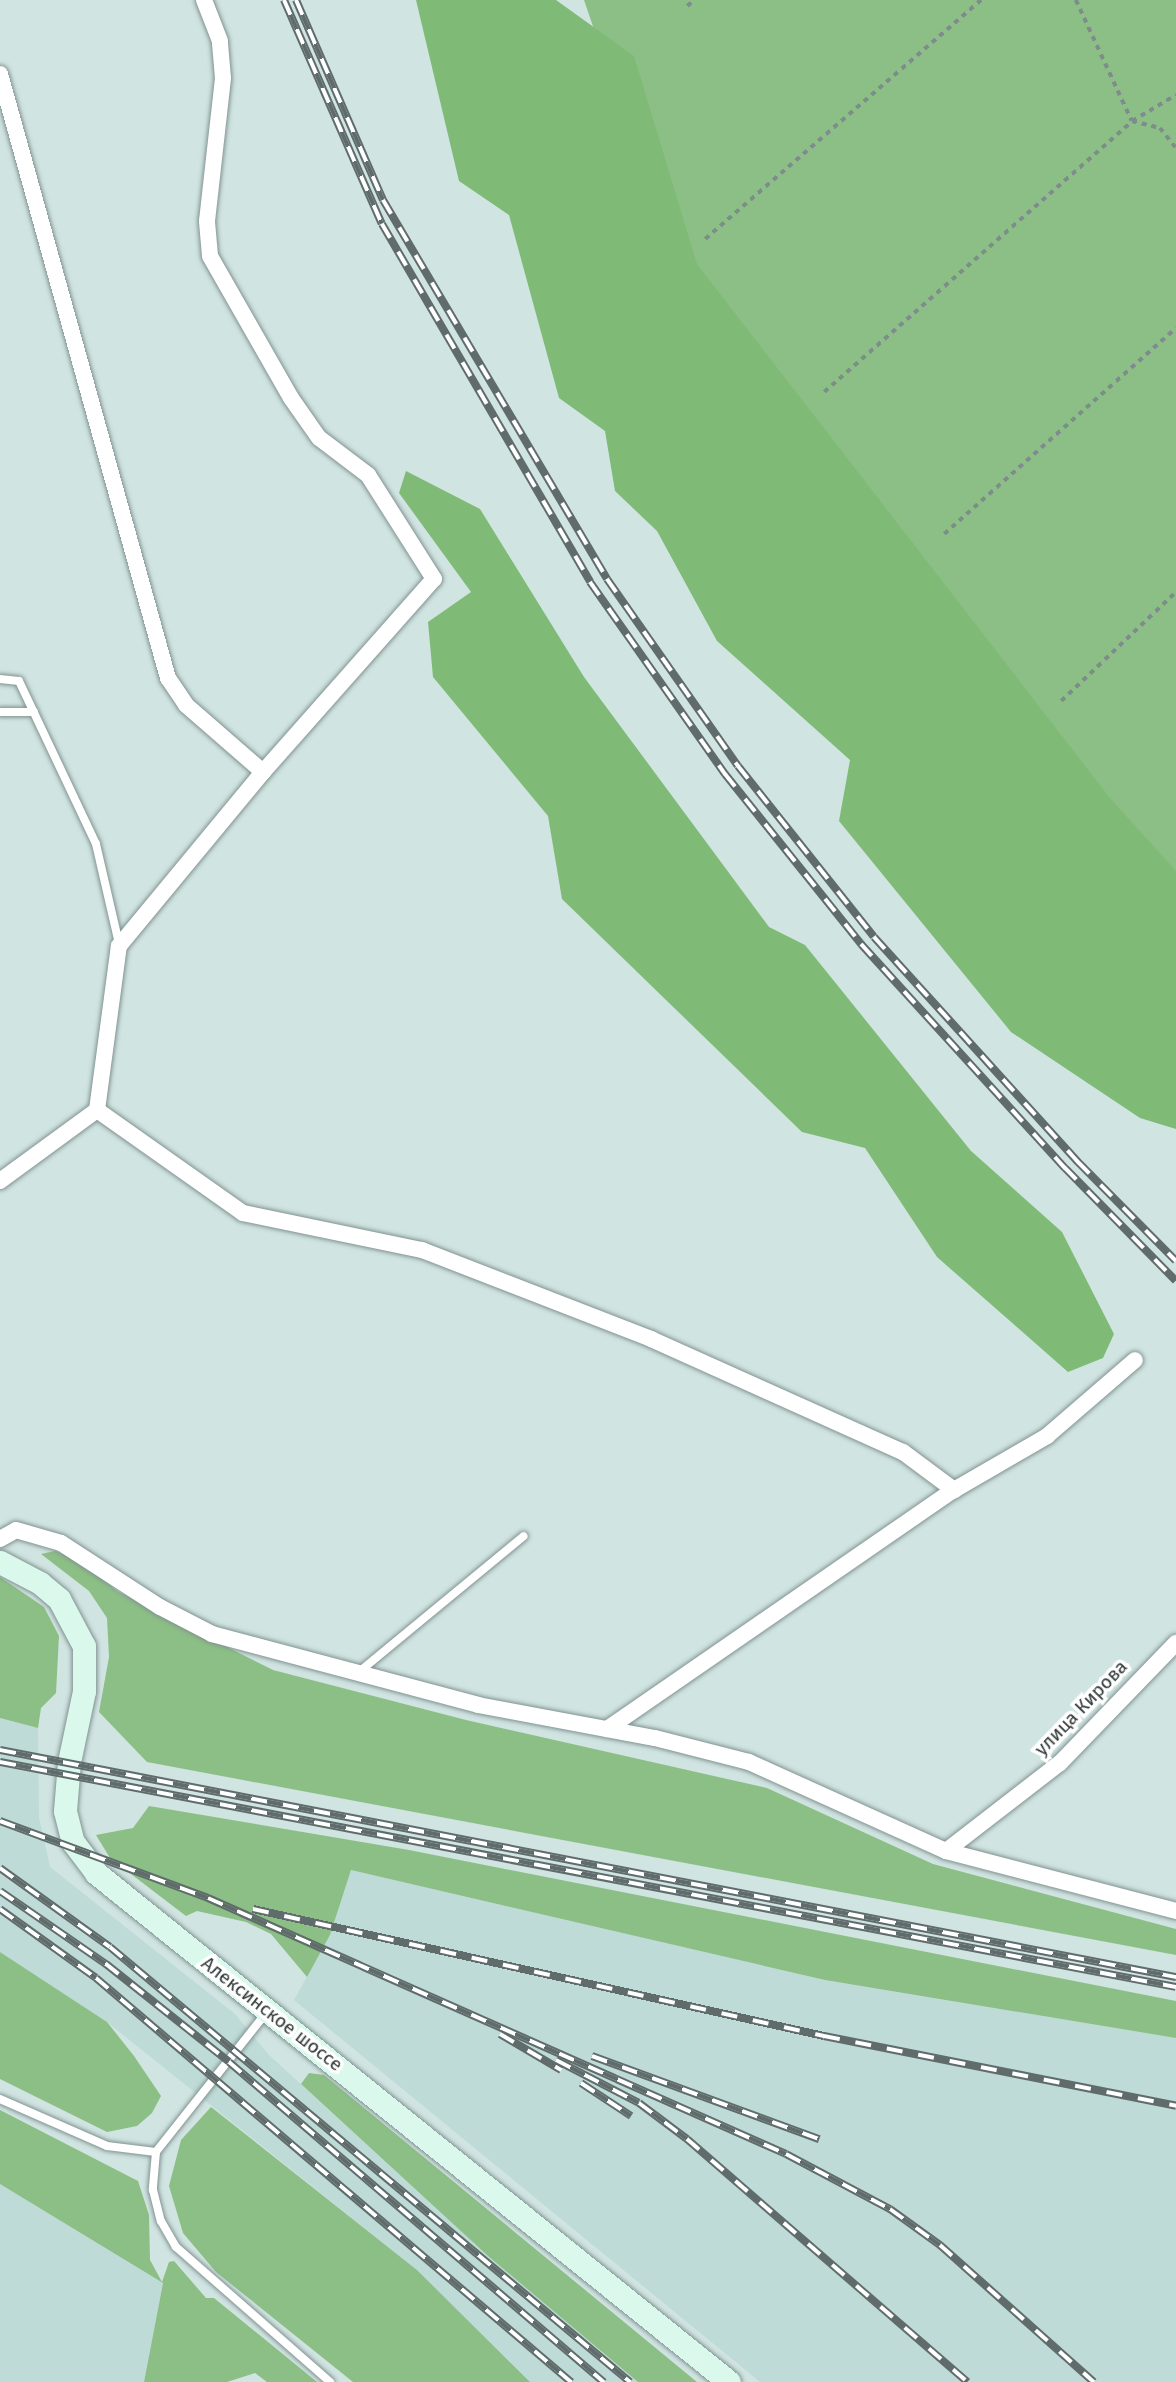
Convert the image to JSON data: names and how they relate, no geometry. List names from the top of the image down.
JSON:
{
  "streets": {
    "main road": ["Алексинское шоссе"],
    "street": ["улица Кирова"]
  }
}
